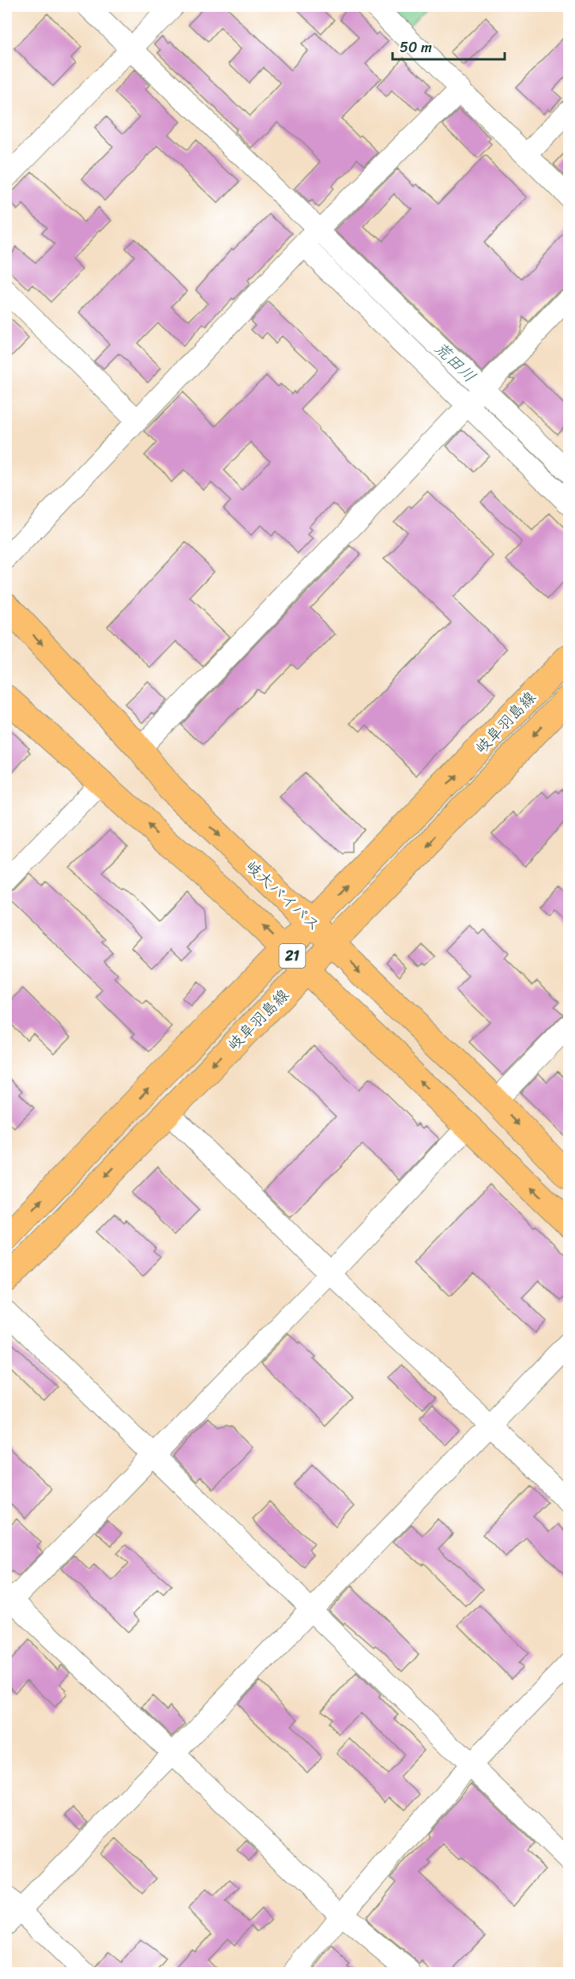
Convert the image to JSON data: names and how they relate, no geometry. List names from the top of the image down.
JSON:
{
  "streets": {
    "main road": ["岐阜羽島線", "岐大バイパス", "21"]
  },
  "crossings": [
    ["岐阜羽島線", "岐大バイパス"],
    ["岐阜羽島線", "21"]
  ],
  "water": ["荒田川"],
  "scale_bar": "50 m"
}
